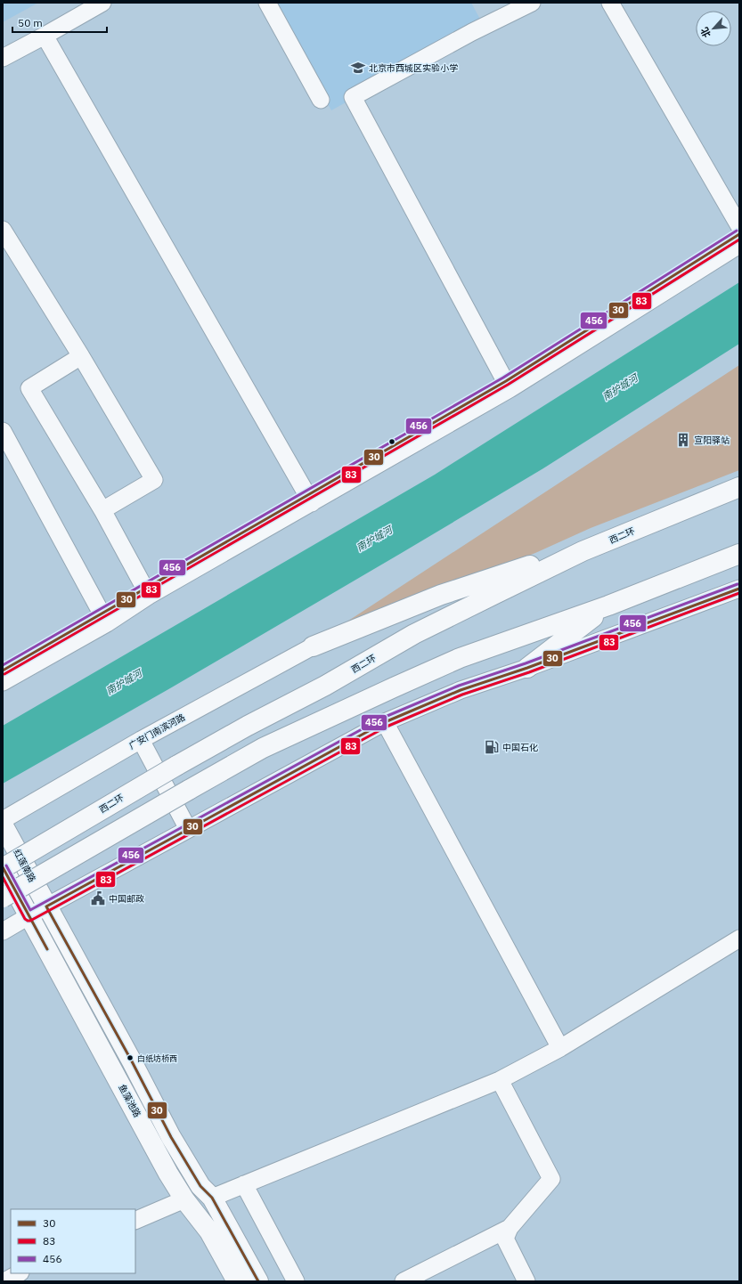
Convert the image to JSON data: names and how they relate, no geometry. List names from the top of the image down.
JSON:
{
  "streets": {
    "main road": ["西二环", "红莲南路", "鱼藻池路"],
    "street": ["广安门南滨河路"]
  },
  "water": ["南护城河"],
  "places": {
    "school or university": ["北京市西城区实验小学"],
    "building": ["宣阳驿站"],
    "fuel station": ["中国石化"],
    "public building": ["中国邮政"],
    "other": ["白纸坊桥西"]
  },
  "lines": ["transit line 456", "transit line 30", "transit line 83"],
  "legend": ["30", "83", "456"],
  "scale_bar": "50 m",
  "north": "bottom left"
}
